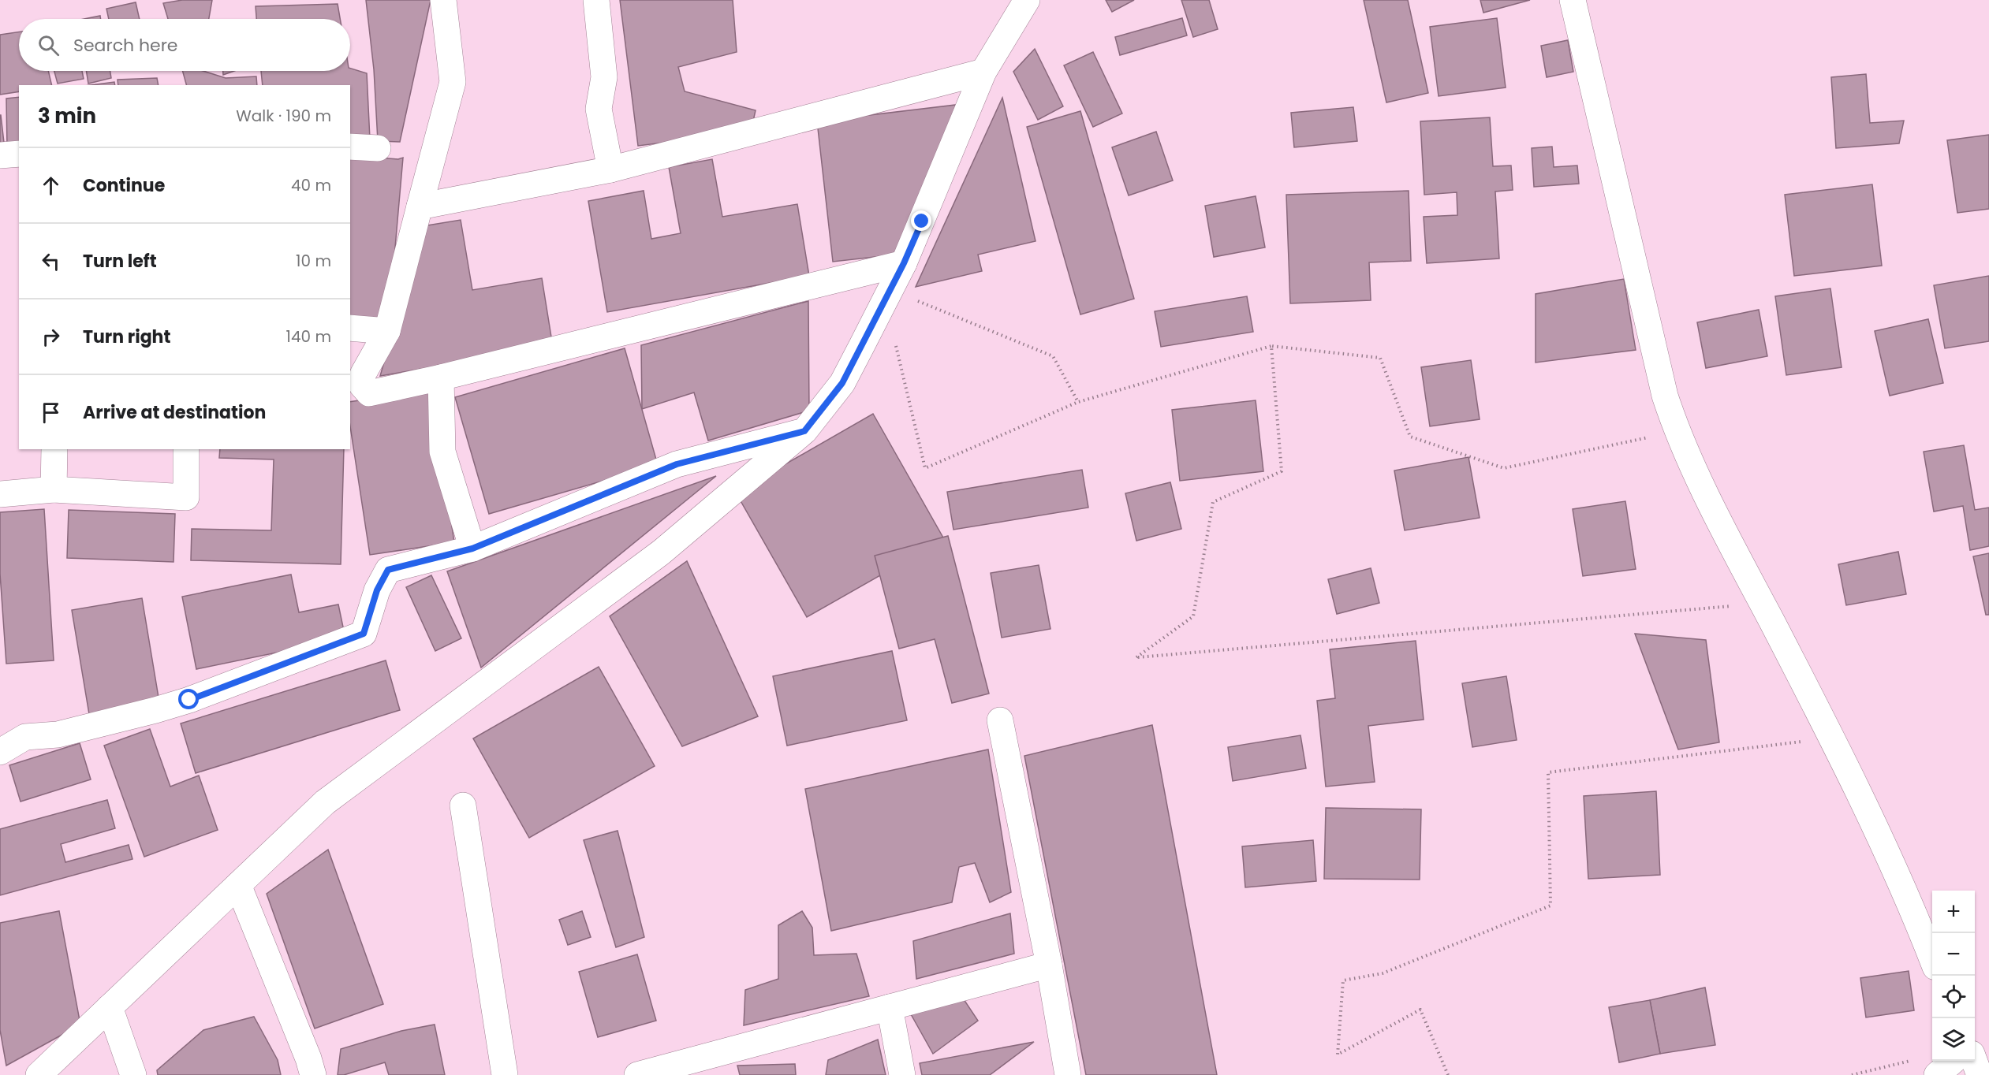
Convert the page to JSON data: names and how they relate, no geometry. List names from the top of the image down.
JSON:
{
  "page": {
    "search": "Search here",
    "heading": ["3 min", "Walk · 190 m"],
    "list": [
      ["Continue", "40 m"],
      ["Turn left", "10 m"],
      ["Turn right", "140 m"],
      "Arrive at destination"
    ],
    "map_buttons": ["+", "−"]
  }
}
